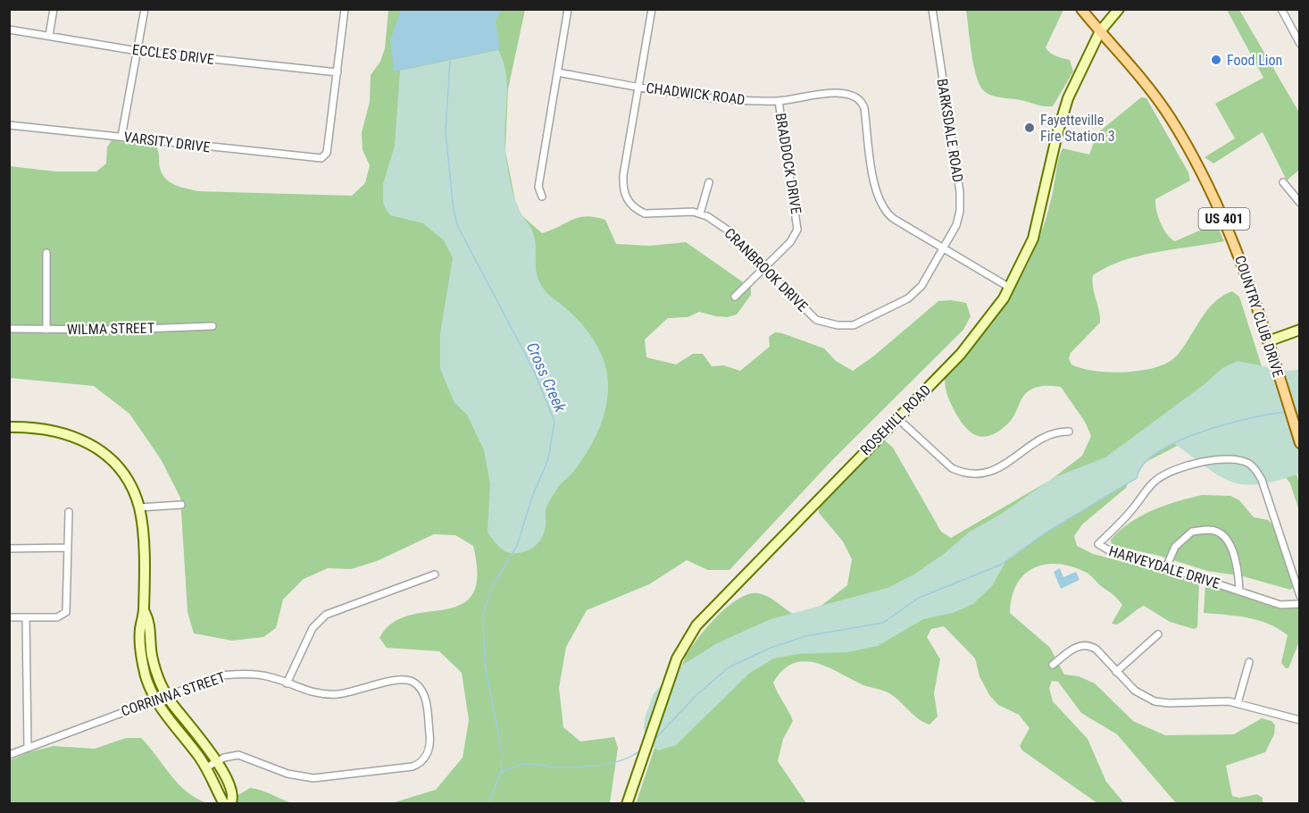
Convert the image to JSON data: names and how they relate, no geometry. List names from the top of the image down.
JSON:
{
  "streets": {
    "main road": ["US 401", "COUNTRY CLUB DRIVE", "ROSEHILL ROAD"],
    "street": [
      "ECCLES DRIVE",
      "CHADWICK ROAD",
      "BARKSDALE ROAD",
      "VARSITY DRIVE",
      "BRADDOCK DRIVE",
      "CRANBROOK DRIVE",
      "WILMA STREET",
      "HARVEYDALE DRIVE",
      "CORRINNA STREET"
    ]
  },
  "crossings": [
    ["ECCLES DRIVE", "VARSITY DRIVE"],
    ["CHADWICK ROAD", "BARKSDALE ROAD"],
    ["CHADWICK ROAD", "BRADDOCK DRIVE"],
    ["CHADWICK ROAD", "CRANBROOK DRIVE"],
    ["CHADWICK ROAD", "ROSEHILL ROAD"],
    ["BARKSDALE ROAD", "CRANBROOK DRIVE"],
    ["BRADDOCK DRIVE", "CRANBROOK DRIVE"],
    ["COUNTRY CLUB DRIVE", "ROSEHILL ROAD"]
  ],
  "water": ["Cross Creek"],
  "places": ["Food Lion", "Fayetteville Fire Station 3"]
}
